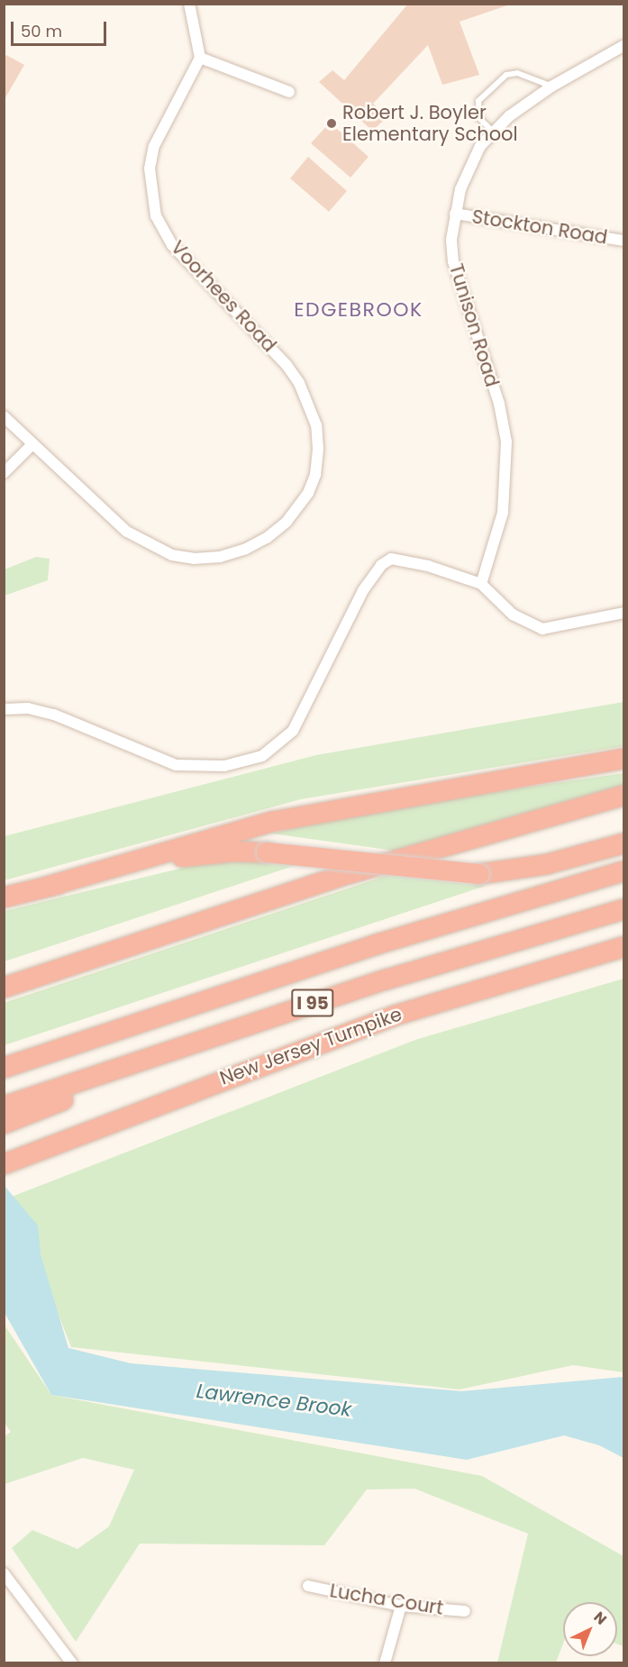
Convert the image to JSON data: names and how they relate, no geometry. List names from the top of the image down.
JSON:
{
  "streets": {
    "highway": ["I 95", "New Jersey Turnpike"],
    "street": [
      "Stockton Road",
      "Voorhees Road",
      "Tunison Road",
      "Lucha Court"
    ]
  },
  "crossings": [
    ["Stockton Road", "Tunison Road"]
  ],
  "districts": ["EDGEBROOK"],
  "water": ["Lawrence Brook"],
  "places": ["Robert J. Boyler Elementary School"],
  "scale_bar": "50 m",
  "north": "top right"
}
